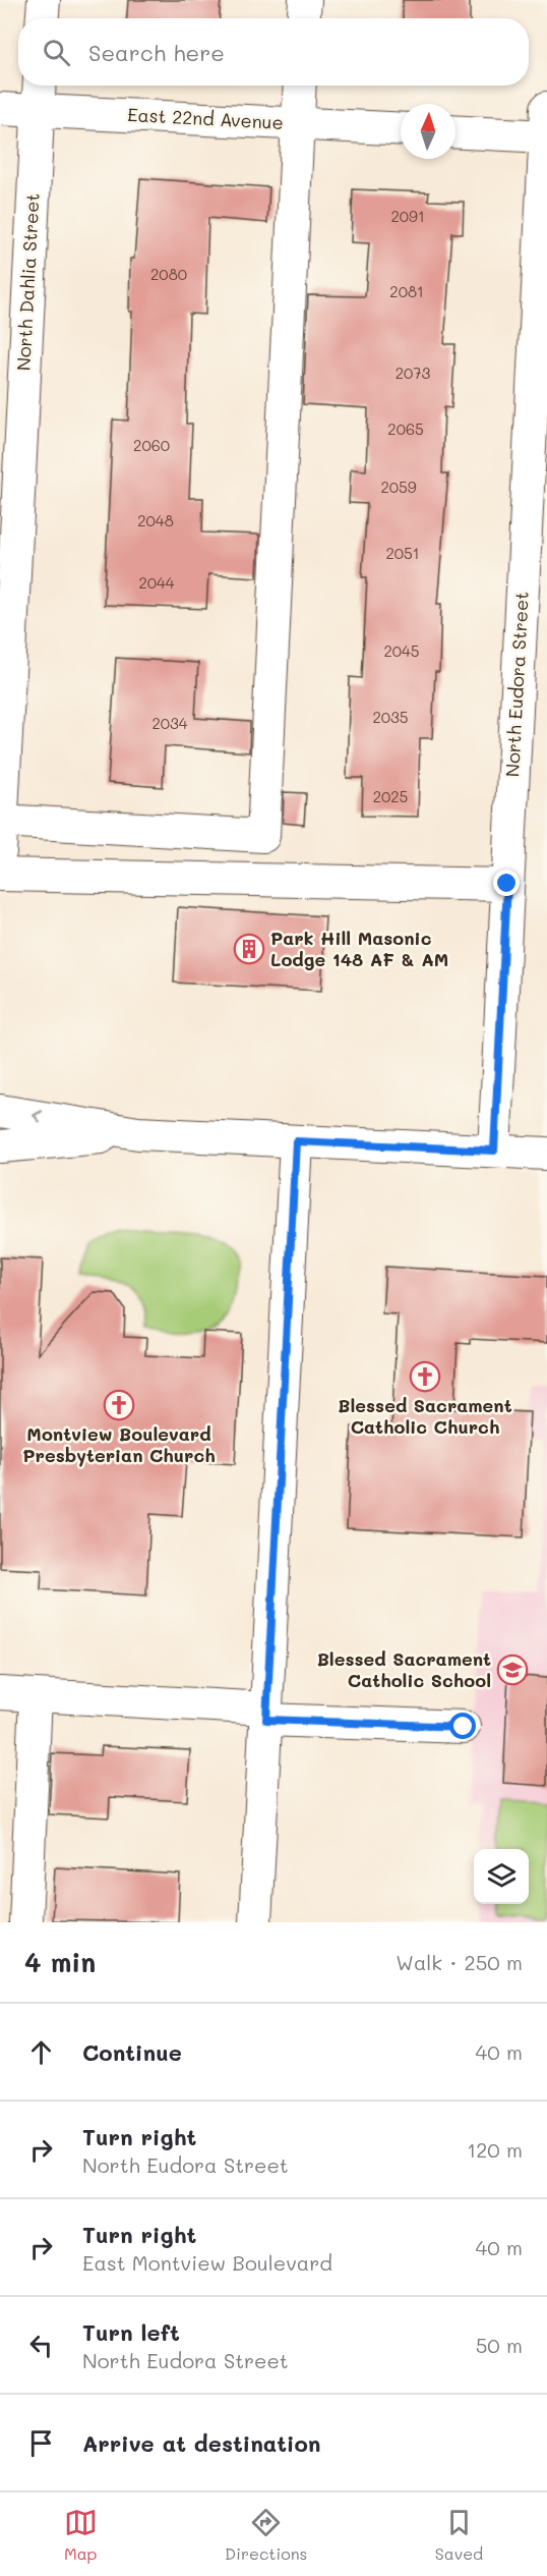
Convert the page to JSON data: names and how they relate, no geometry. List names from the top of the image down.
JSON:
{
  "streets": {
    "street": ["East 22nd Avenue", "North Dahlia Street", "North Eudora Street"]
  },
  "crossings": [
    ["East 22nd Avenue", "North Dahlia Street"]
  ],
  "places": {
    "building": ["Park Hill Masonic Lodge 148 AF & AM"],
    "church": ["Blessed Sacrament Catholic Church", "Montview Boulevard Presbyterian Church"],
    "school or university": ["Blessed Sacrament Catholic School"]
  },
  "house_numbers": [
    "2091",
    "2080",
    "2081",
    "2073",
    "2065",
    "2060",
    "2059",
    "2048",
    "2051",
    "2044",
    "2045",
    "2035",
    "2034",
    "2025"
  ],
  "north": "top",
  "page": {
    "search": "Search here",
    "heading": ["4 min", "Walk · 250 m"],
    "list": [
      ["Continue", "40 m"],
      ["Turn right", "North Eudora Street", "120 m"],
      ["Turn right", "East Montview Boulevard", "40 m"],
      ["Turn left", "North Eudora Street", "50 m"],
      "Arrive at destination"
    ],
    "nav": ["Map", "Directions", "Saved"]
  }
}
